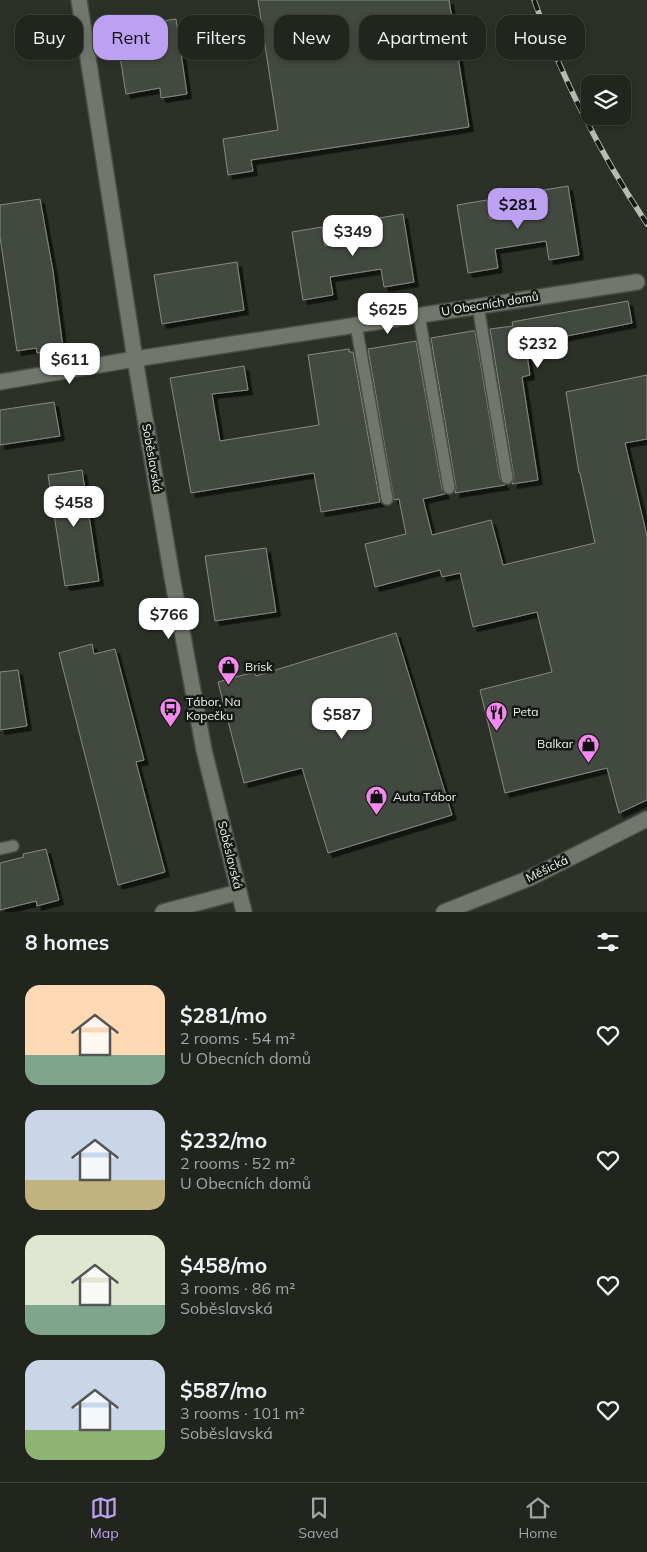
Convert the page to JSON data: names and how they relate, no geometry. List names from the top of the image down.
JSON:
{
  "streets": {
    "street": ["U Obecních domů", "Soběslavská", "Měšická"]
  },
  "crossings": [
    ["U Obecních domů", "Soběslavská"]
  ],
  "places": {
    "shop": ["Brisk", "Balkar", "Auta Tábor"],
    "bus stop": ["Tábor, Na Kopečku"],
    "restaurant": ["Peta"]
  },
  "page": {
    "chip": [
      "Buy",
      "Rent",
      "Filters",
      "New",
      "Apartment",
      "House"
    ],
    "price": [
      "$281",
      "$349",
      "$625",
      "$232",
      "$611",
      "$458",
      "$766",
      "$587"
    ],
    "heading": "8 homes",
    "list": [
      {
        "name": "$281/mo",
        "note": "2 rooms · 54 m² · U Obecních domů"
      },
      {
        "name": "$232/mo",
        "note": "2 rooms · 52 m² · U Obecních domů"
      },
      {
        "name": "$458/mo",
        "note": "3 rooms · 86 m² · Soběslavská"
      },
      {
        "name": "$587/mo",
        "note": "3 rooms · 101 m² · Soběslavská"
      }
    ],
    "tabs": ["Map", "Saved", "Home"]
  }
}
